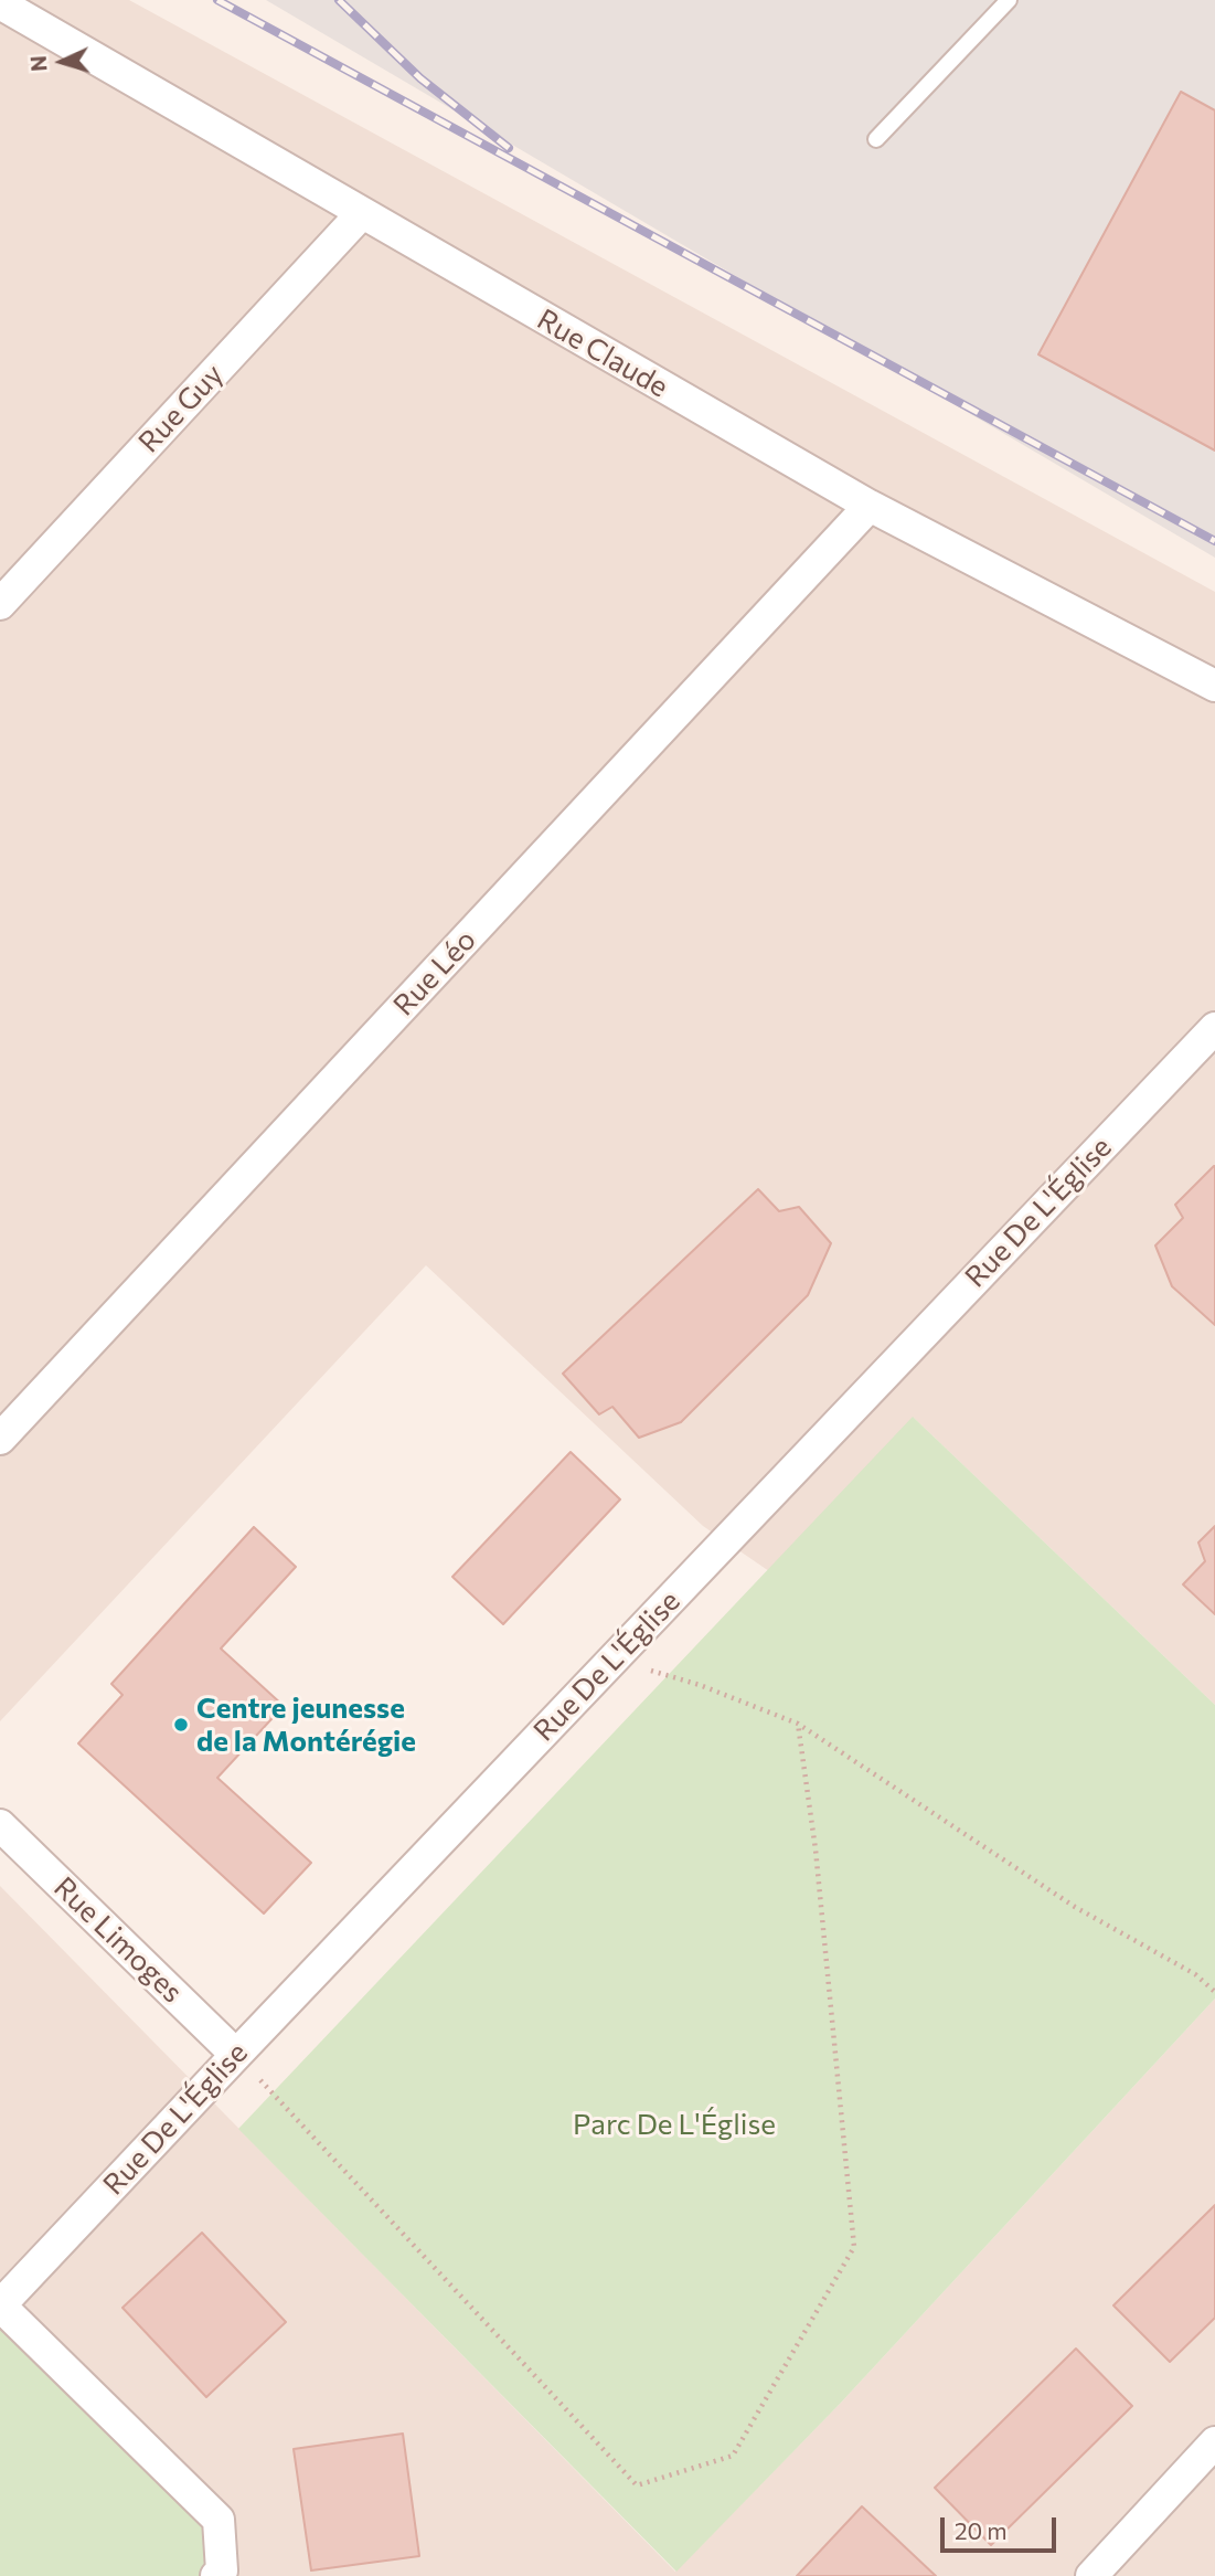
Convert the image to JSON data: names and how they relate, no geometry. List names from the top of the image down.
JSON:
{
  "streets": {
    "street": [
      "Rue Claude",
      "Rue Guy",
      "Rue Léo",
      "Rue De L'Église",
      "Rue Limoges"
    ]
  },
  "crossings": [
    ["Rue Claude", "Rue Guy"],
    ["Rue Claude", "Rue Léo"],
    ["Rue De L'Église", "Rue Limoges"]
  ],
  "parks": ["Parc De L'Église"],
  "places": ["Centre jeunesse de la Montérégie"],
  "scale_bar": "20 m",
  "north": "left"
}
